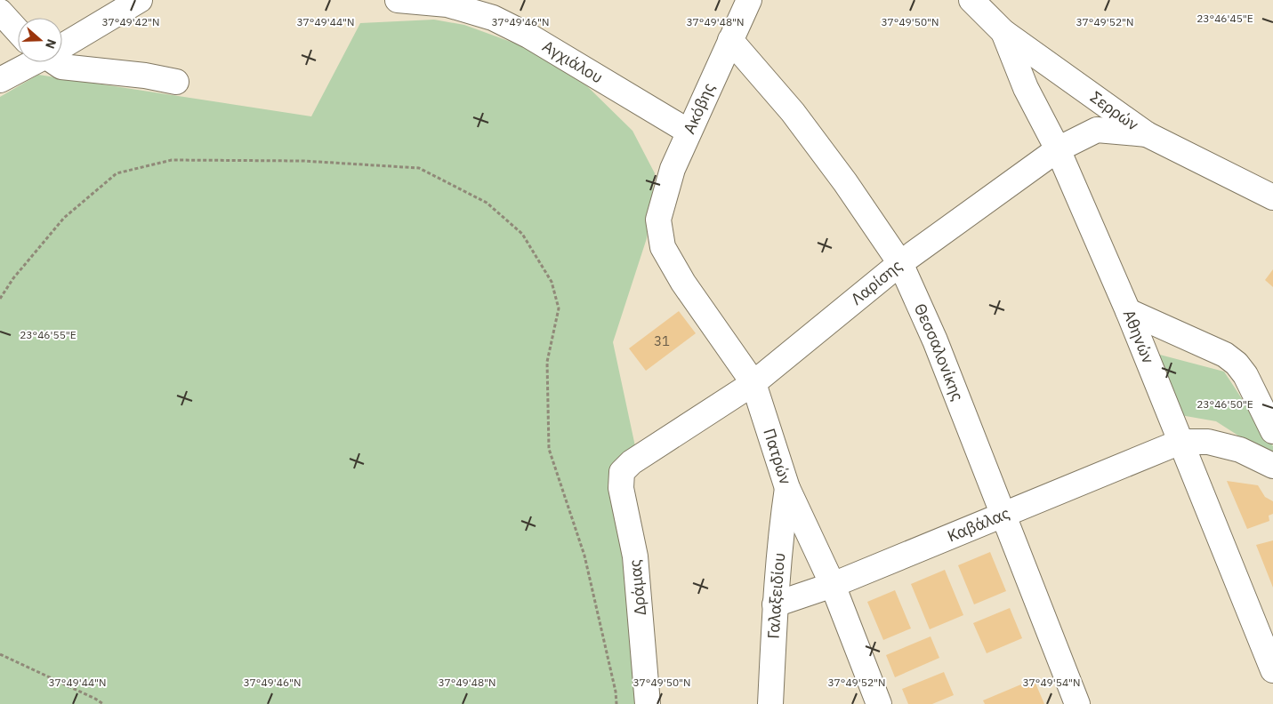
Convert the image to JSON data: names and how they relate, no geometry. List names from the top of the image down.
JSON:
{
  "streets": {
    "street": [
      "Αγχιάλου",
      "Ακόβης",
      "Σερρών",
      "Λαρίσης",
      "Αθηνών",
      "Θεσσαλονίκης",
      "Πατρών",
      "Καβάλας",
      "Δράμας",
      "Γαλαξειδίου"
    ]
  },
  "crossings": [
    ["Αγχιάλου", "Ακόβης"],
    ["Ακόβης", "Θεσσαλονίκης"],
    ["Ακόβης", "Πατρών"],
    ["Σερρών", "Λαρίσης"],
    ["Σερρών", "Αθηνών"],
    ["Λαρίσης", "Αθηνών"],
    ["Λαρίσης", "Θεσσαλονίκης"],
    ["Λαρίσης", "Πατρών"],
    ["Λαρίσης", "Δράμας"],
    ["Αθηνών", "Καβάλας"],
    ["Θεσσαλονίκης", "Καβάλας"],
    ["Πατρών", "Καβάλας"],
    ["Πατρών", "Γαλαξειδίου"],
    ["Καβάλας", "Γαλαξειδίου"]
  ],
  "house_numbers": ["31"],
  "north": "right",
  "coordinates": [
    "23°46'45\"E",
    "37°49'42\"N",
    "37°49'44\"N",
    "37°49'46\"N",
    "37°49'48\"N",
    "37°49'50\"N",
    "37°49'52\"N",
    "23°46'55\"E",
    "23°46'50\"E",
    "37°49'54\"N"
  ]
}
